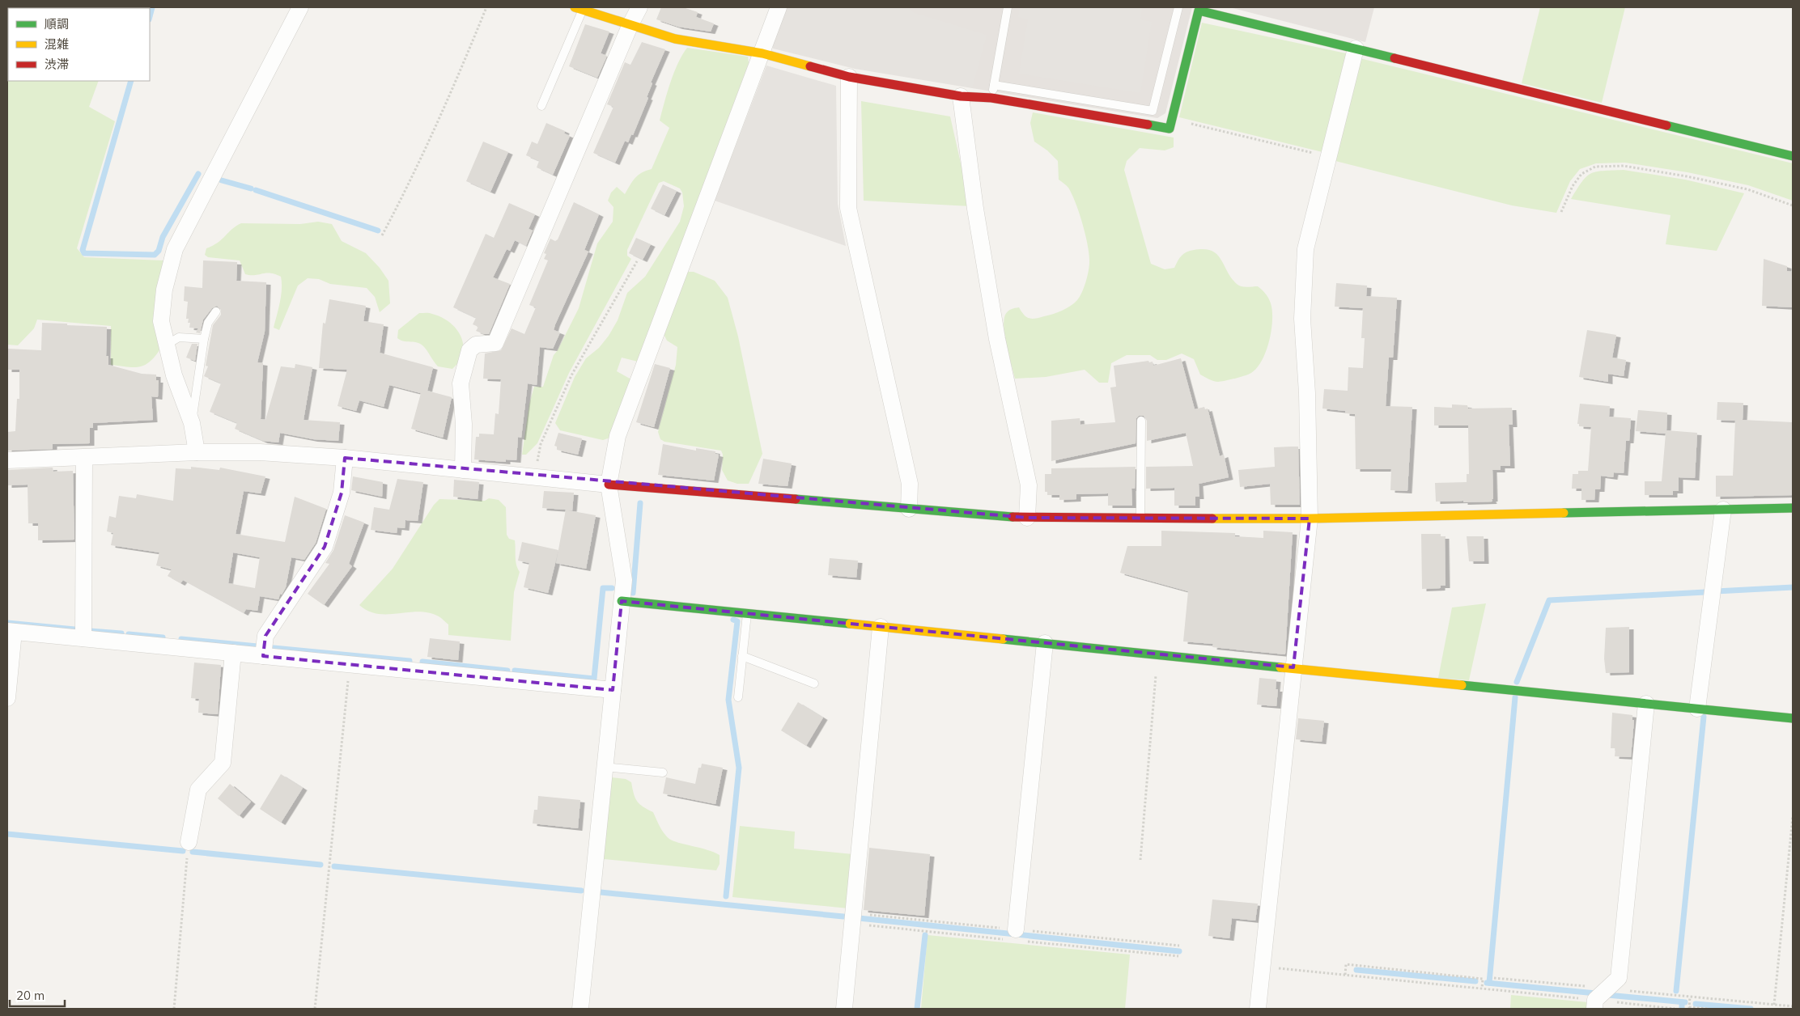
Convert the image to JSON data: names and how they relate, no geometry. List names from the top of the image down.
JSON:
{
  "legend": ["順調", "混雑", "渋滞"],
  "scale_bar": "20 m"
}
